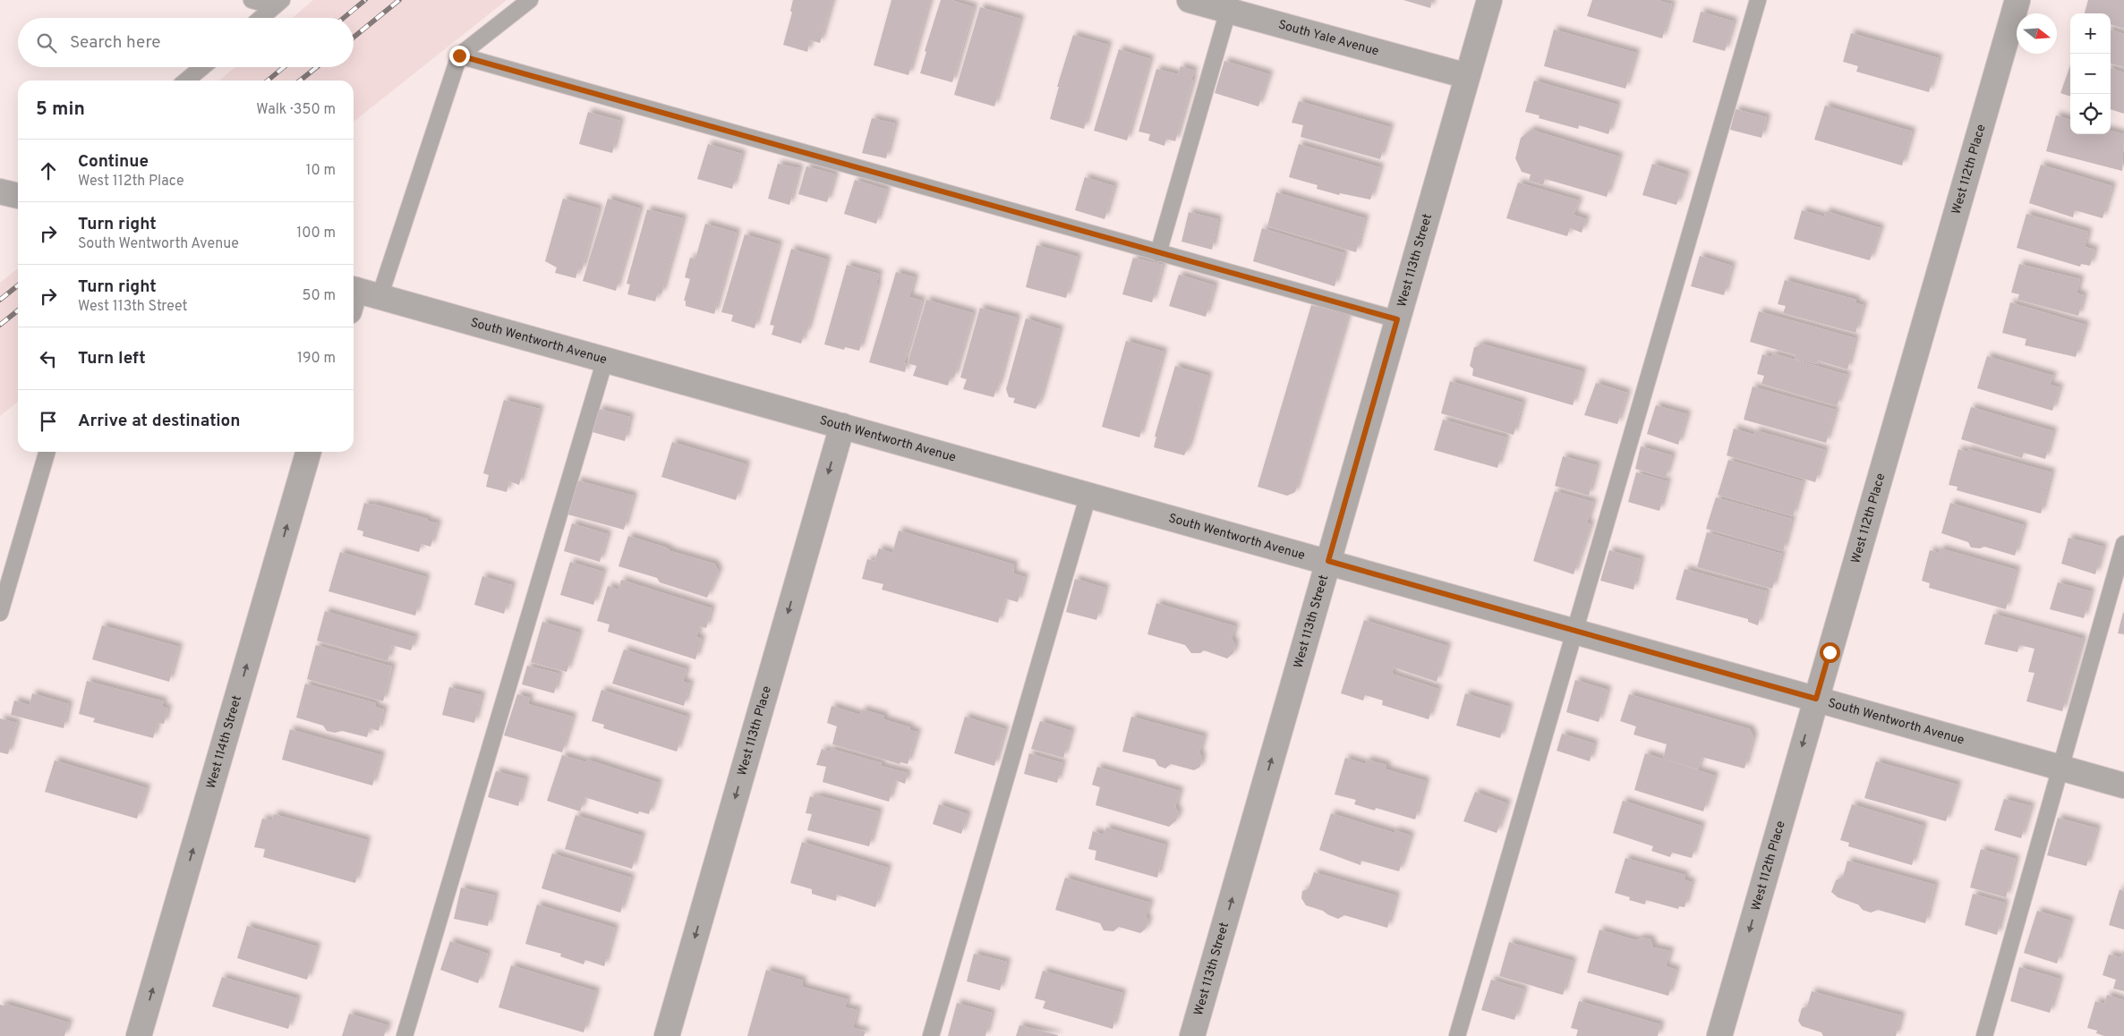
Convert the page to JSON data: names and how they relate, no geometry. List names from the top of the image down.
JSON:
{
  "streets": {
    "street": [
      "South Yale Avenue",
      "West 112th Place",
      "West 113th Street",
      "South Wentworth Avenue",
      "West 113th Place",
      "West 114th Street"
    ]
  },
  "crossings": [
    ["South Yale Avenue", "West 113th Street"],
    ["West 112th Place", "South Wentworth Avenue"],
    ["West 113th Street", "South Wentworth Avenue"],
    ["South Wentworth Avenue", "West 113th Place"]
  ],
  "one_way": ["West 113th Street", "West 113th Place", "West 114th Street"],
  "north": "right",
  "page": {
    "map_buttons": ["+", "−"],
    "search": "Search here",
    "heading": ["5 min", "Walk · 350 m"],
    "list": [
      ["Continue", "West 112th Place", "10 m"],
      ["Turn right", "South Wentworth Avenue", "100 m"],
      ["Turn right", "West 113th Street", "50 m"],
      ["Turn left", "190 m"],
      "Arrive at destination"
    ]
  }
}
